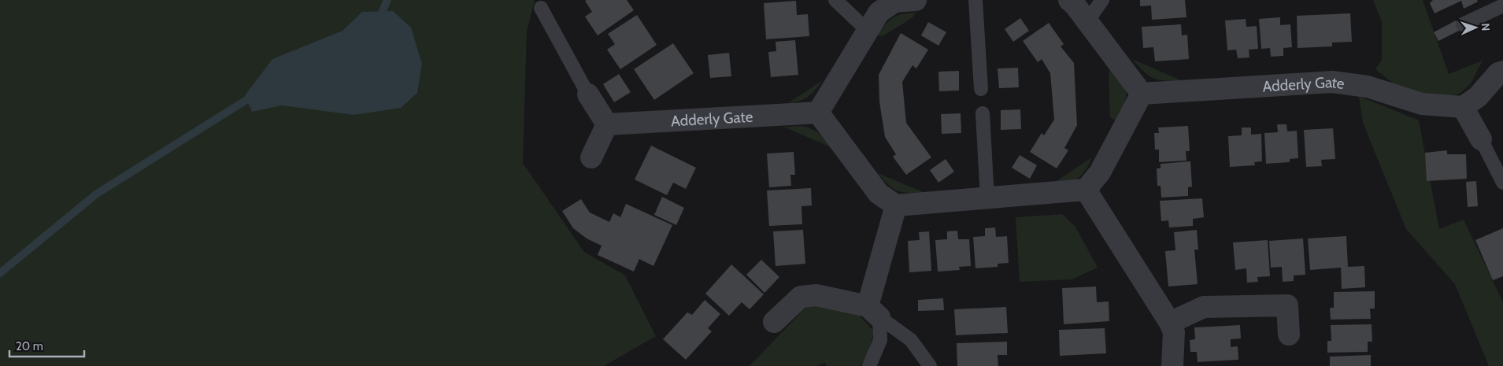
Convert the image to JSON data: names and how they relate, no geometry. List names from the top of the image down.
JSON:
{
  "streets": {
    "street": ["Adderly Gate"]
  },
  "scale_bar": "20 m",
  "north": "right"
}
